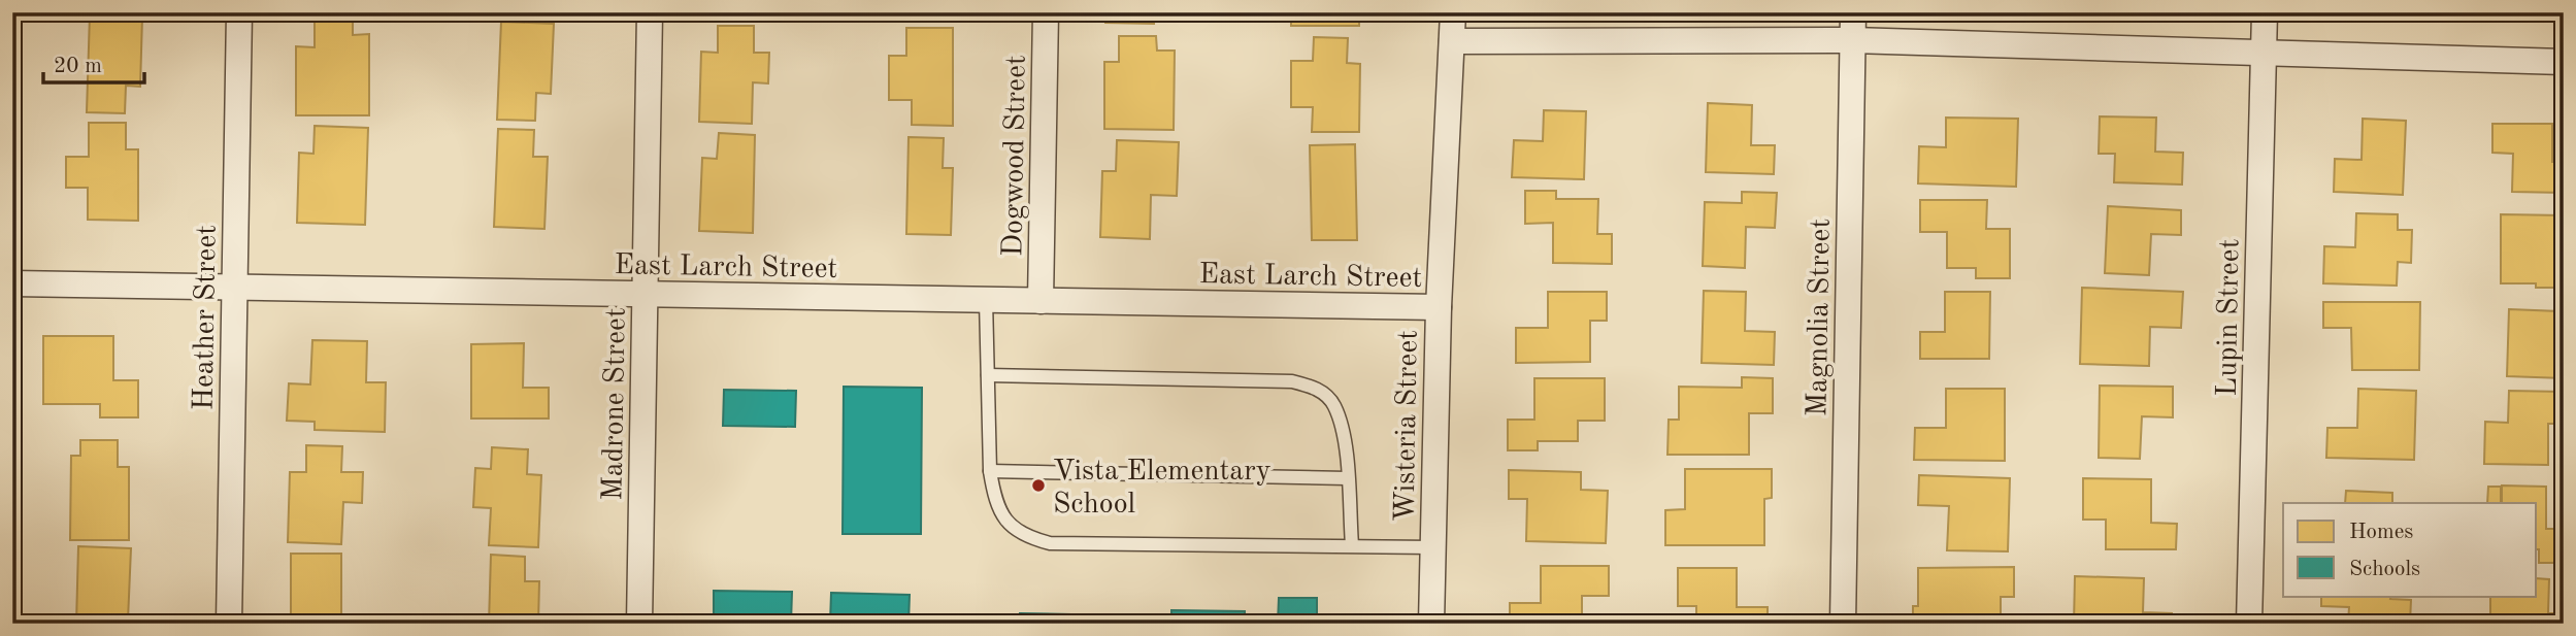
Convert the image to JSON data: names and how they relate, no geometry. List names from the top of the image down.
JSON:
{
  "streets": {
    "street": [
      "Dogwood Street",
      "East Larch Street",
      "Heather Street",
      "Magnolia Street",
      "Lupin Street",
      "Madrone Street",
      "Wisteria Street"
    ]
  },
  "crossings": [
    ["Dogwood Street", "East Larch Street"],
    ["East Larch Street", "Heather Street"],
    ["East Larch Street", "Madrone Street"],
    ["East Larch Street", "Wisteria Street"]
  ],
  "places": ["Vista Elementary School"],
  "legend": ["Homes", "Schools"],
  "scale_bar": "20 m"
}
